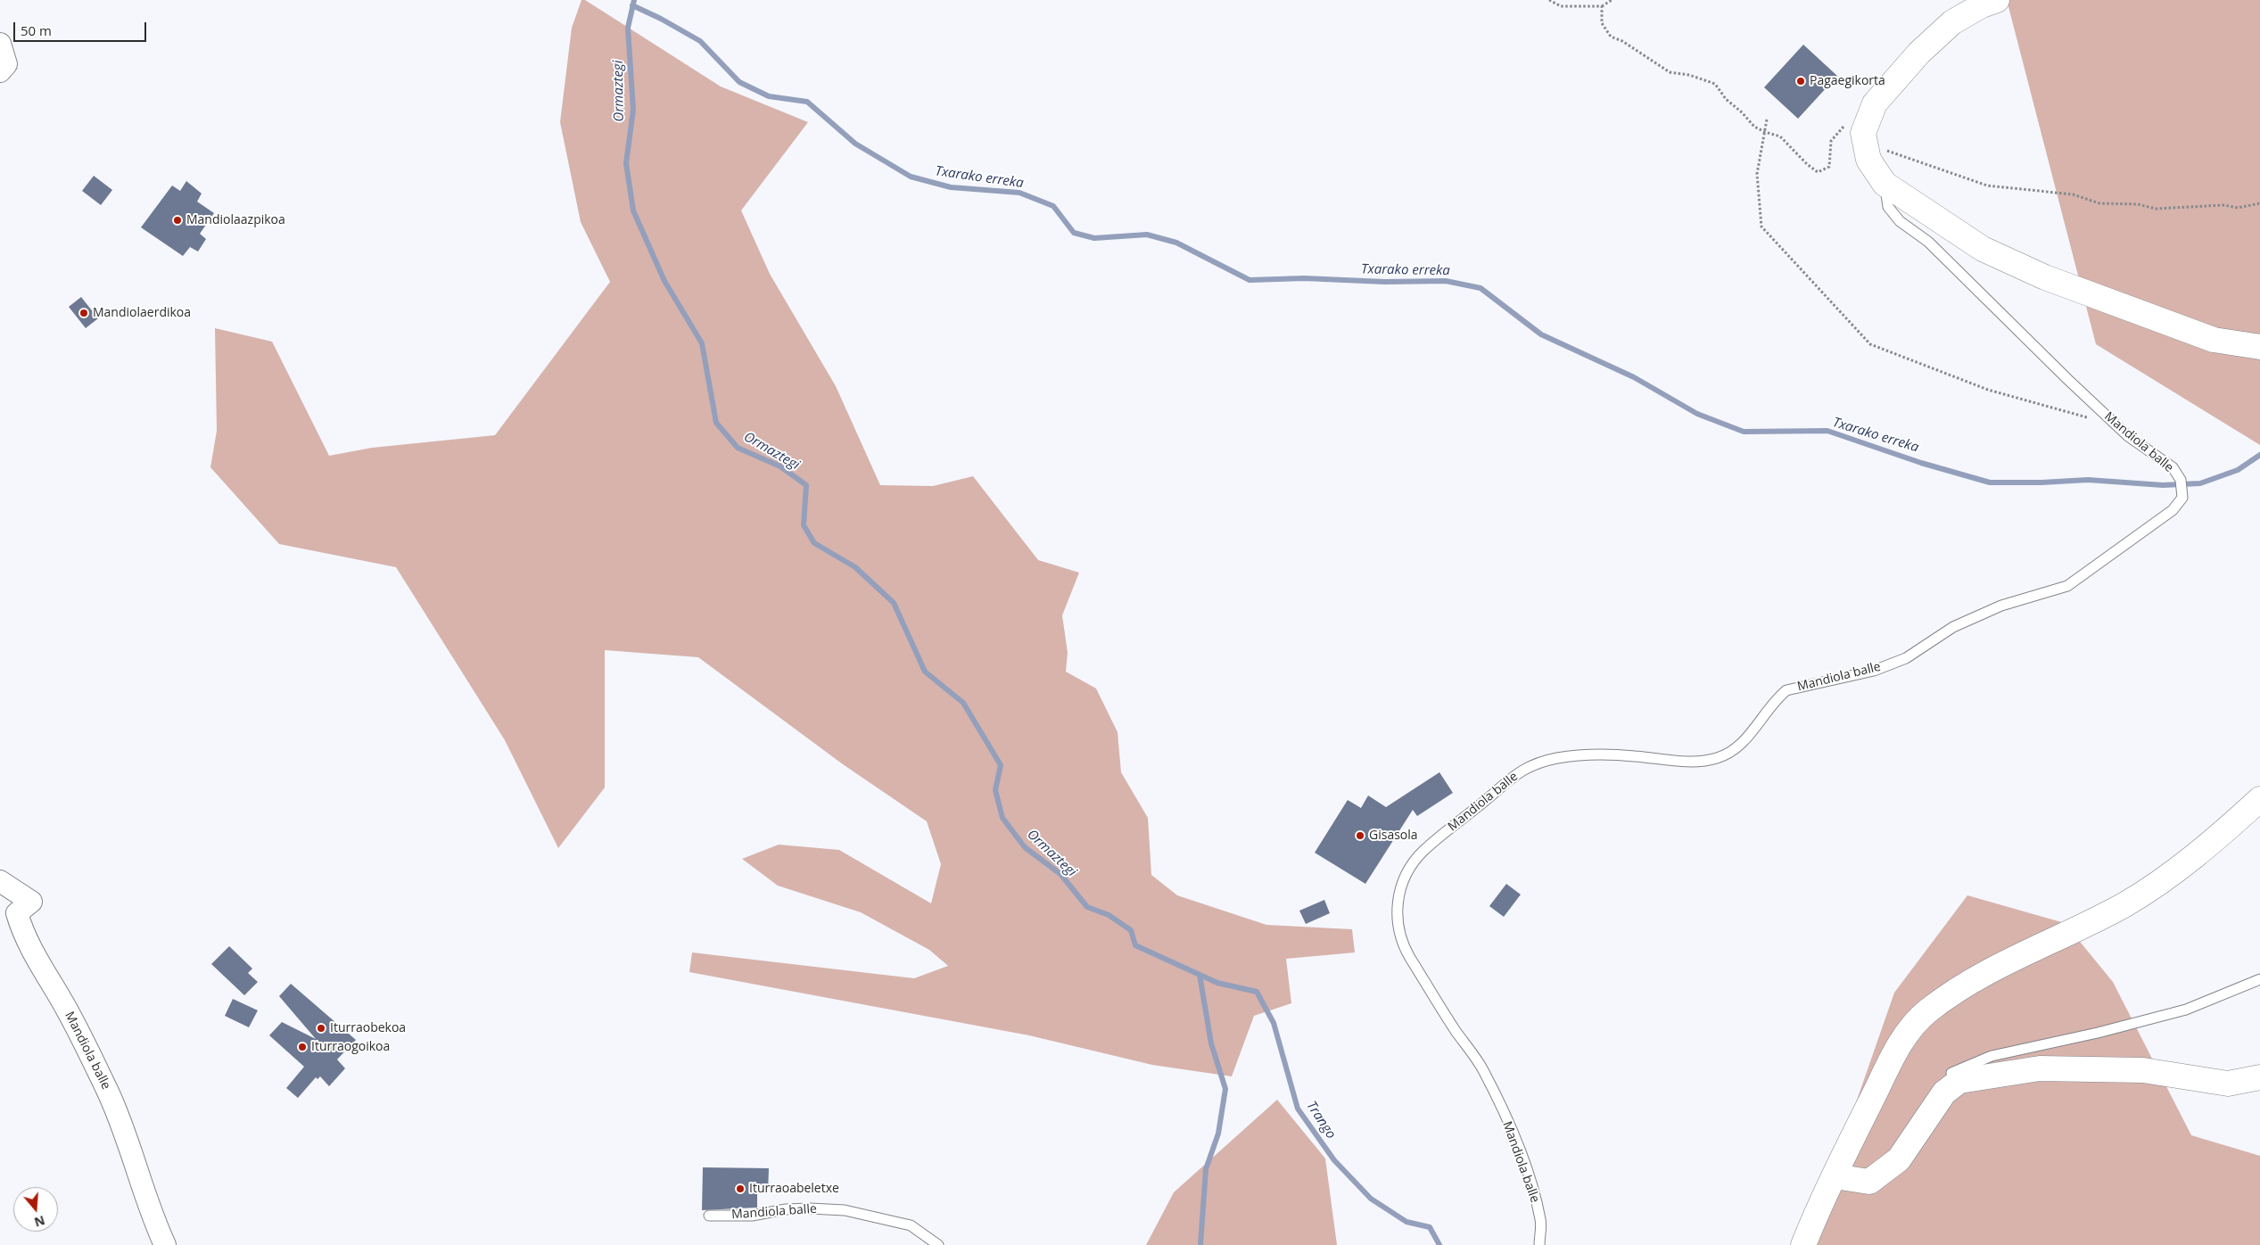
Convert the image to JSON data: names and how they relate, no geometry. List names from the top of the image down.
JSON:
{
  "streets": {
    "street": ["Mandiola balle"]
  },
  "water": ["Ormaztegi", "Txarako erreka", "Trango"],
  "places": [
    "Pagaegikorta",
    "Mandiolaazpikoa",
    "Mandiolaerdikoa",
    "Gisasola",
    "Iturraobekoa",
    "Iturraogoikoa",
    "Iturraoabeletxe"
  ],
  "scale_bar": "50 m",
  "north": "bottom"
}
